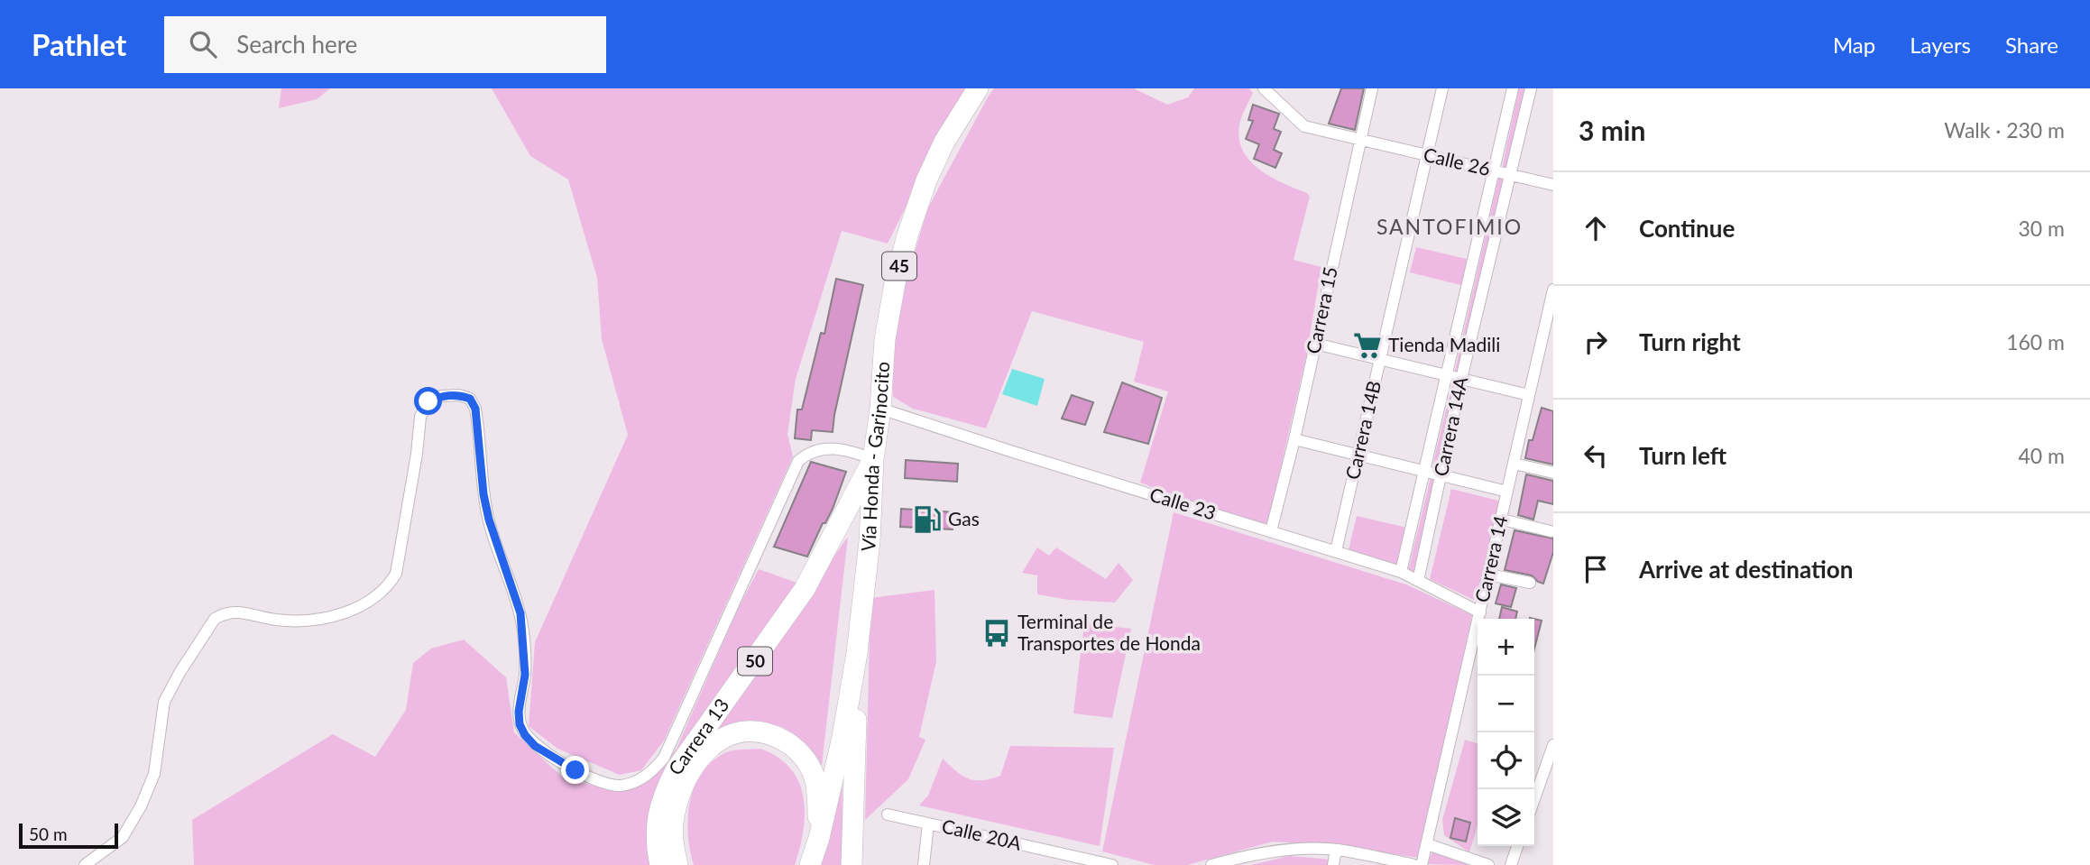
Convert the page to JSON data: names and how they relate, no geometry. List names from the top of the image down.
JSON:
{
  "streets": {
    "highway": [
      "45",
      "Vía Honda - Garinocito",
      "50",
      "Carrera 13"
    ],
    "street": [
      "Calle 26",
      "Carrera 15",
      "Carrera 14A",
      "Carrera 14B",
      "Calle 23",
      "Carrera 14",
      "Calle 20A"
    ]
  },
  "crossings": [
    ["Calle 26", "Carrera 15"],
    ["Calle 26", "Carrera 14A"],
    ["Calle 26", "Carrera 14B"],
    ["Carrera 15", "Calle 23"],
    ["Carrera 14A", "Calle 23"],
    ["Carrera 14B", "Calle 23"],
    ["Vía Honda - Garinocito", "Calle 23"],
    ["Vía Honda - Garinocito", "Carrera 13"],
    ["Calle 23", "Carrera 14"]
  ],
  "districts": ["SANTOFIMIO"],
  "places": {
    "supermarket": ["Tienda Madili"],
    "fuel station": ["Gas"],
    "bus stop": ["Terminal de Transportes de Honda"]
  },
  "scale_bar": "50 m",
  "page": {
    "header": "Pathlet",
    "search": "Search here",
    "nav": ["Map", "Layers", "Share"],
    "heading": ["3 min", "Walk · 230 m"],
    "list": [
      ["Continue", "30 m"],
      ["Turn right", "160 m"],
      ["Turn left", "40 m"],
      "Arrive at destination"
    ],
    "map_buttons": ["+", "−"],
    "scale": "50 m"
  }
}
